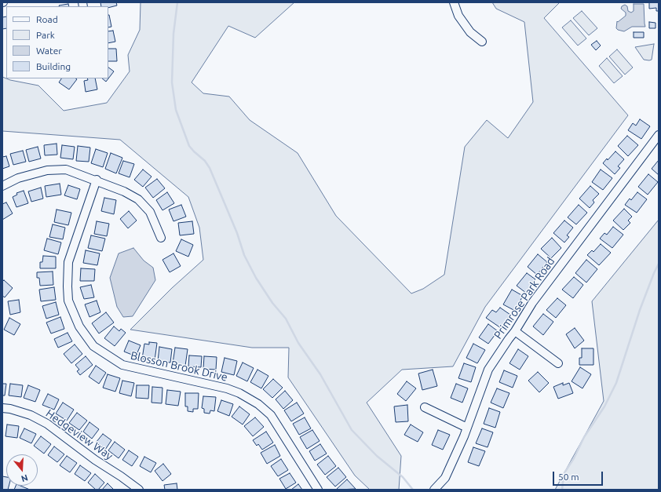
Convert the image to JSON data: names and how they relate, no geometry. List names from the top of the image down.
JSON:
{
  "streets": {
    "street": ["Primrose Park Road", "Blosson Brook Drive", "Hedgeview Way"]
  },
  "legend": [
    "Road",
    "Park",
    "Water",
    "Building"
  ],
  "scale_bar": "50 m",
  "north": "bottom"
}
